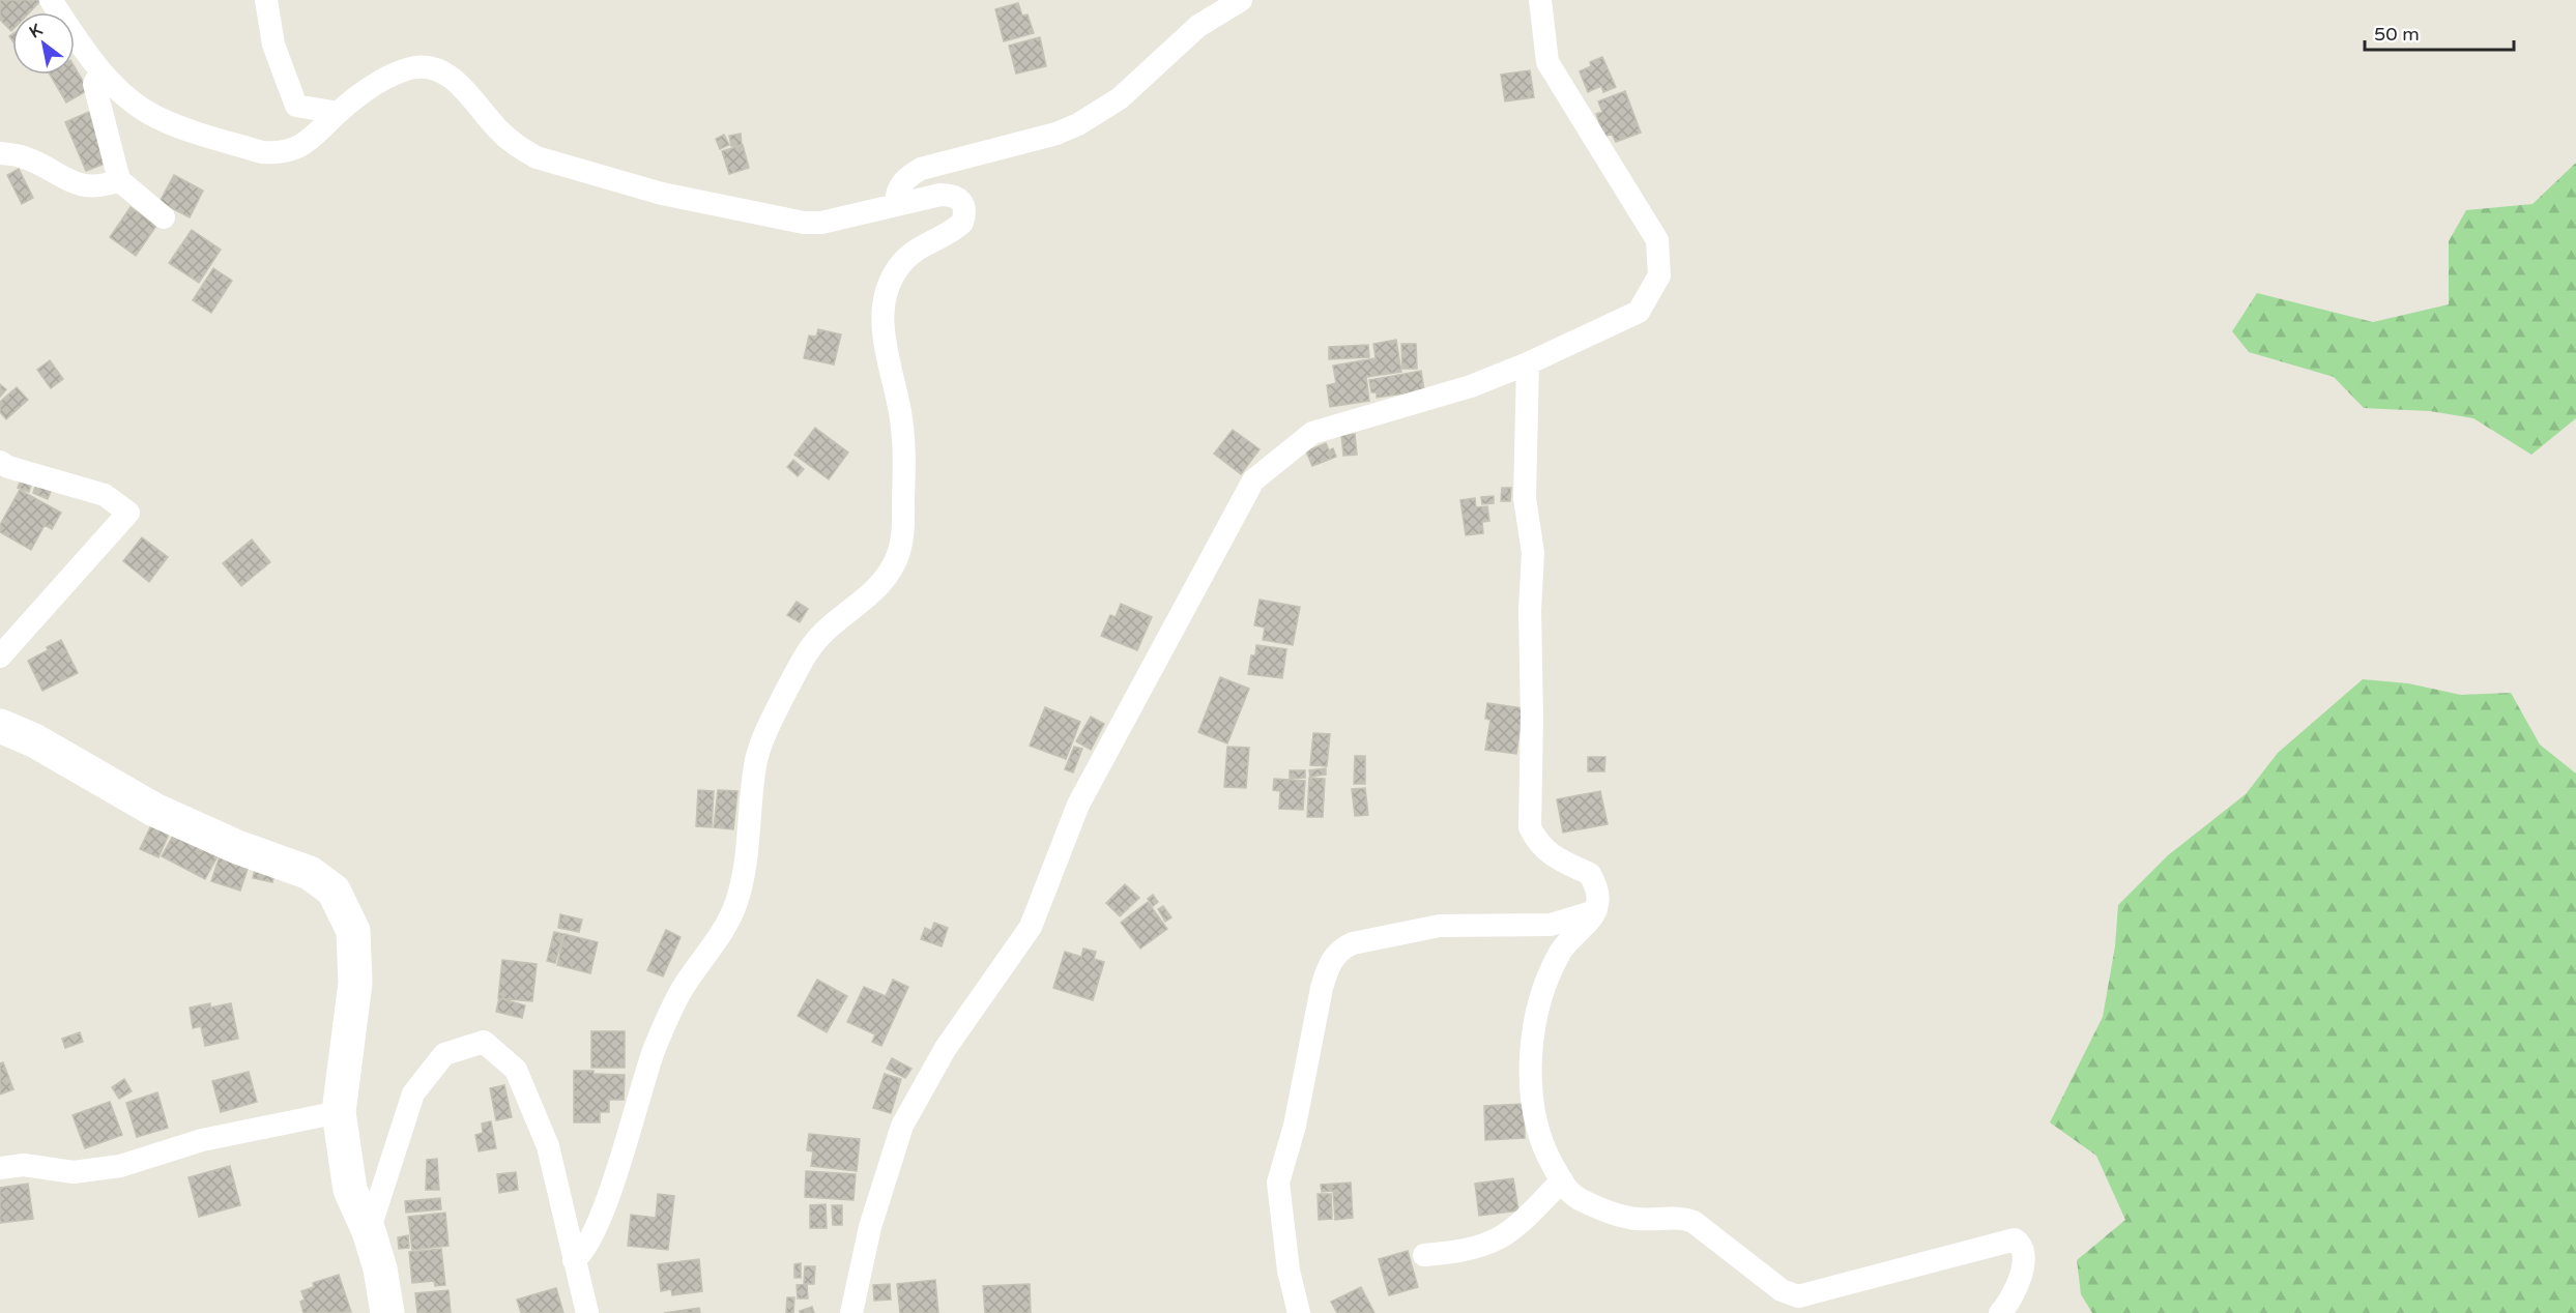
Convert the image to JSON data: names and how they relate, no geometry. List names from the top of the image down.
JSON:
{
  "scale_bar": "50 m",
  "north": "top left"
}
